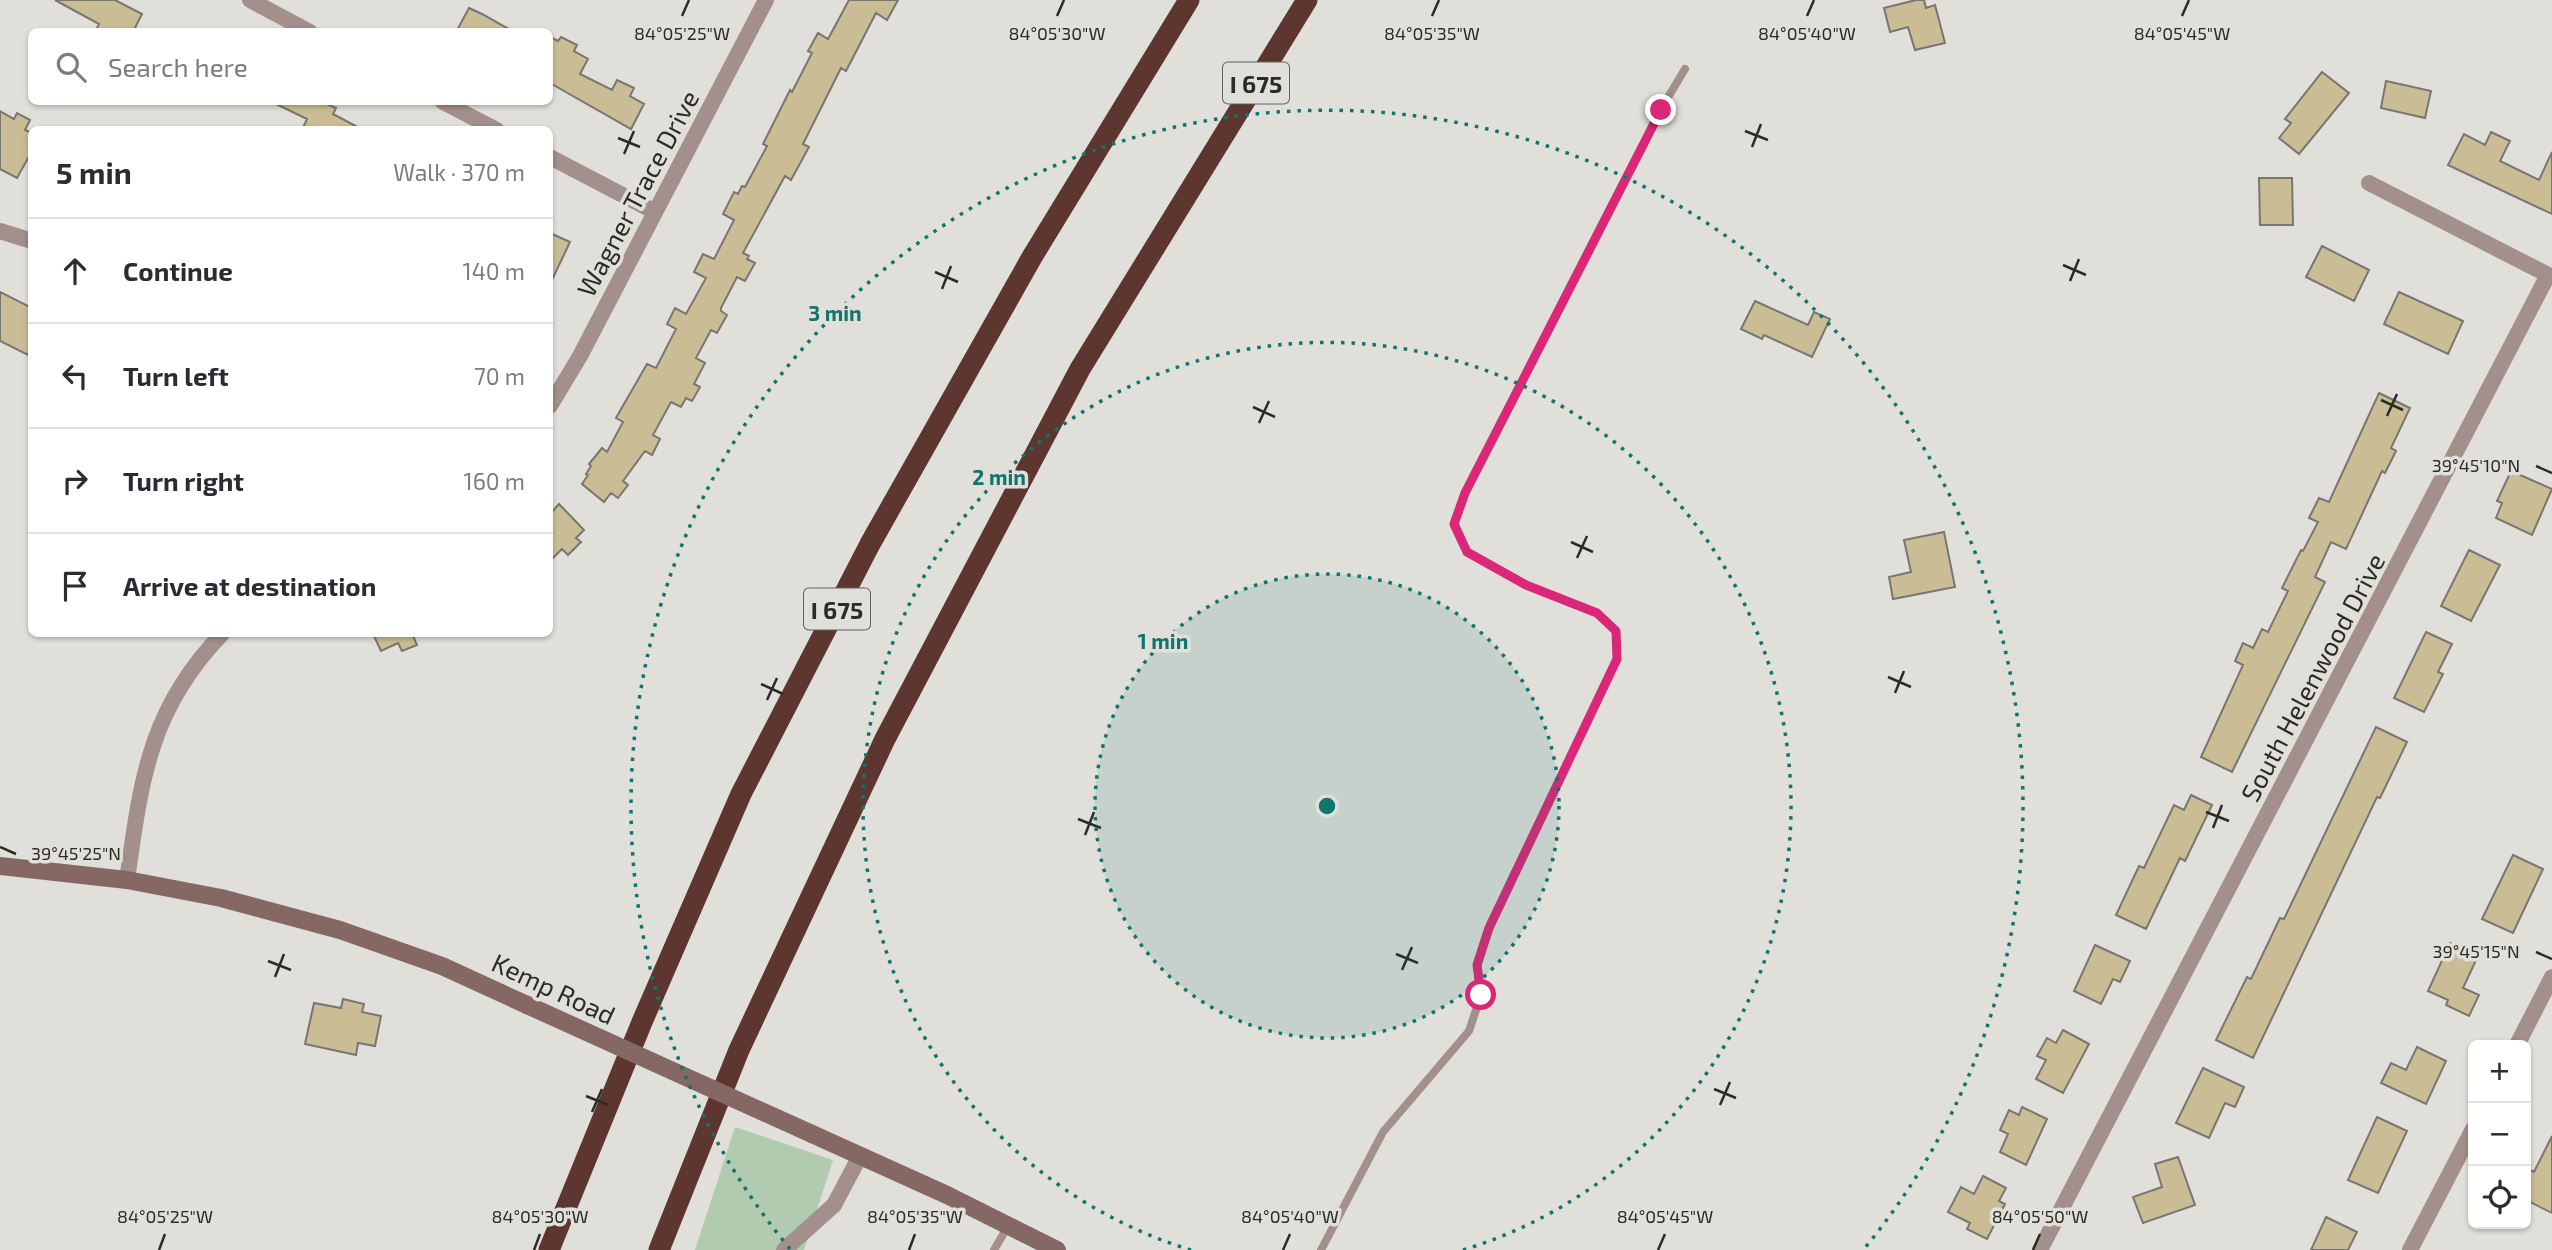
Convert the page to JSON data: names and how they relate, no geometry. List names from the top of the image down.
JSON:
{
  "streets": {
    "highway": ["I 675"],
    "main road": ["Kemp Road"],
    "street": ["Wagner Trace Drive", "South Helenwood Drive"]
  },
  "page": {
    "search": "Search here",
    "heading": ["5 min", "Walk · 370 m"],
    "list": [
      ["Continue", "140 m"],
      ["Turn left", "70 m"],
      ["Turn right", "160 m"],
      "Arrive at destination"
    ],
    "map_buttons": ["+", "−"]
  },
  "coordinates": [
    "84°05'25\"W",
    "84°05'30\"W",
    "84°05'35\"W",
    "84°05'40\"W",
    "84°05'45\"W",
    "39°45'10\"N",
    "39°45'25\"N",
    "39°45'15\"N",
    "84°05'50\"W"
  ],
  "rings": ["3 min", "2 min", "1 min"]
}
